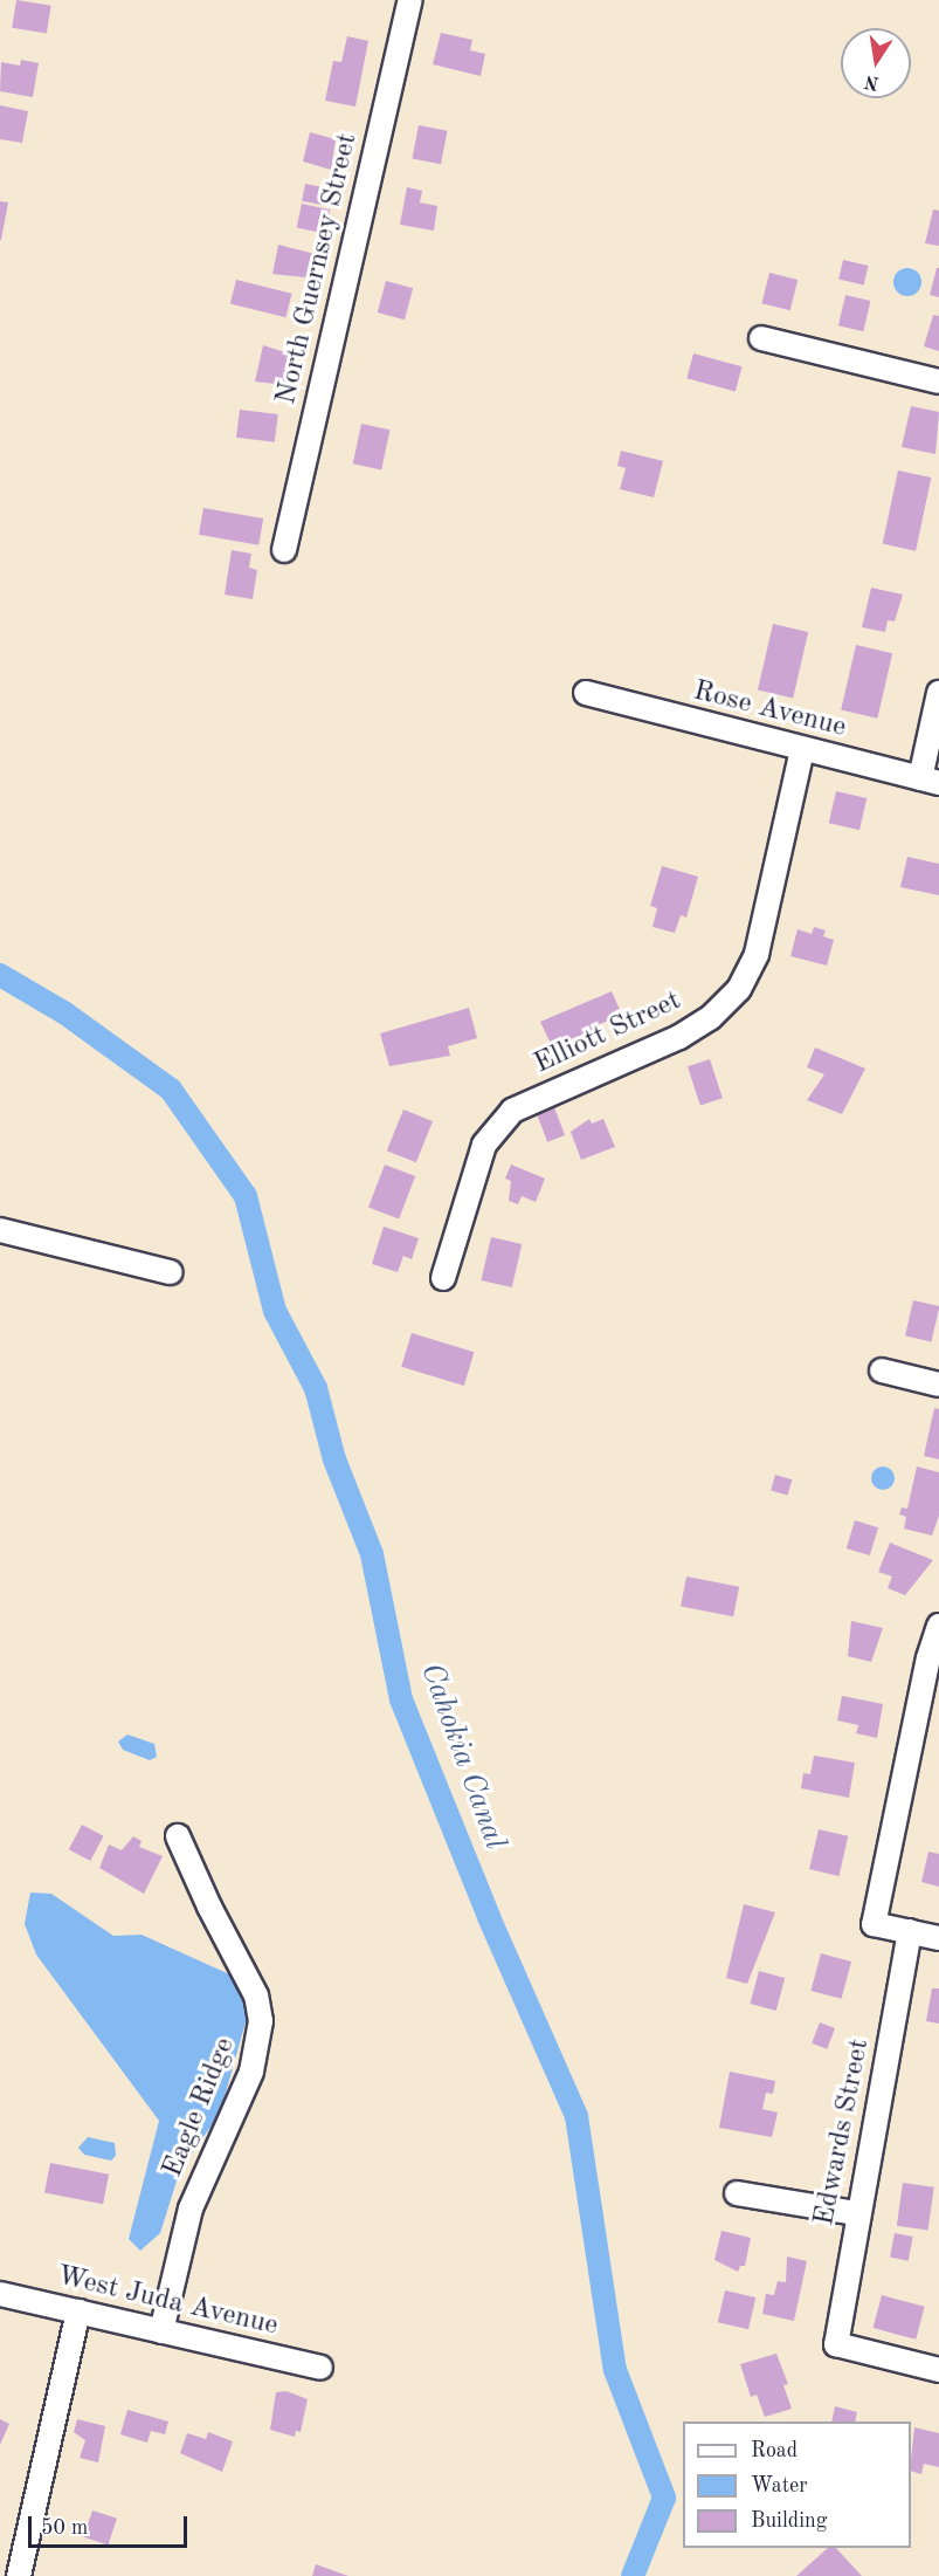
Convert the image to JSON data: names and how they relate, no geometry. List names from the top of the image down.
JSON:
{
  "streets": {
    "street": [
      "North Guernsey Street",
      "Rose Avenue",
      "Elliott Street",
      "Eagle Ridge",
      "Edwards Street",
      "West Juda Avenue"
    ]
  },
  "crossings": [
    ["Rose Avenue", "Elliott Street"],
    ["Eagle Ridge", "West Juda Avenue"]
  ],
  "water": ["Cahokia Canal"],
  "legend": ["Road", "Water", "Building"],
  "scale_bar": "50 m",
  "north": "bottom"
}
